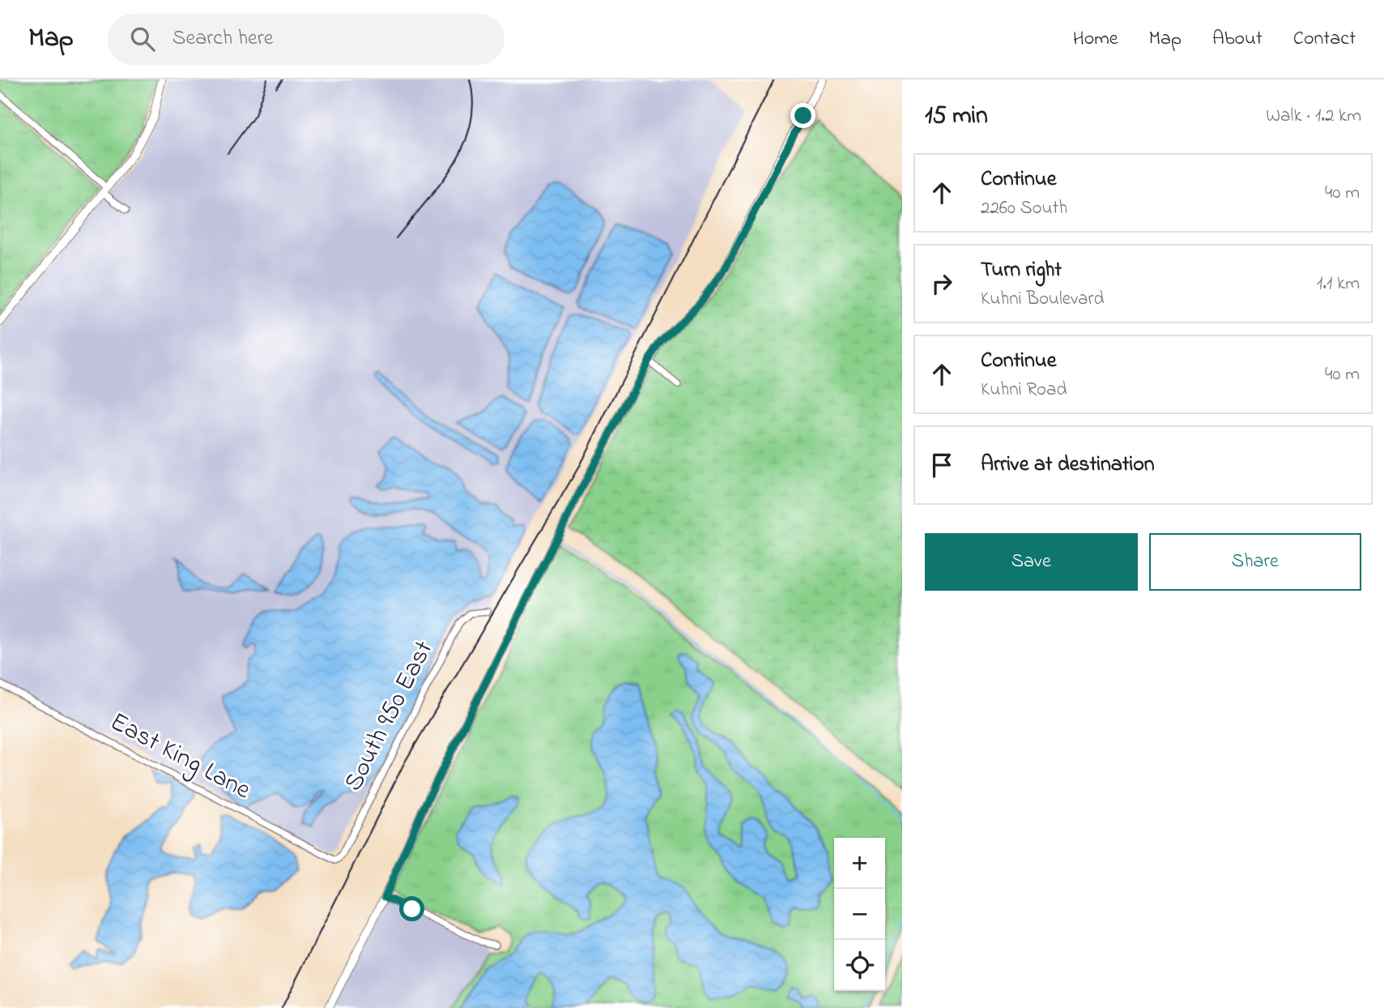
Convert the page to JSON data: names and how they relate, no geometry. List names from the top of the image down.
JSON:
{
  "streets": {
    "street": ["South 950 East", "East King Lane"]
  },
  "crossings": [
    ["South 950 East", "East King Lane"]
  ],
  "page": {
    "header": "Map",
    "search": "Search here",
    "nav": [
      "Home",
      "Map",
      "About",
      "Contact"
    ],
    "heading": ["15 min", "Walk · 1.2 km"],
    "list": [
      ["Continue", "2260 South", "40 m"],
      ["Turn right", "Kuhni Boulevard", "1.1 km"],
      ["Continue", "Kuhni Road", "40 m"],
      "Arrive at destination"
    ],
    "buttons": ["Save", "Share"],
    "map_buttons": ["+", "−"]
  }
}
